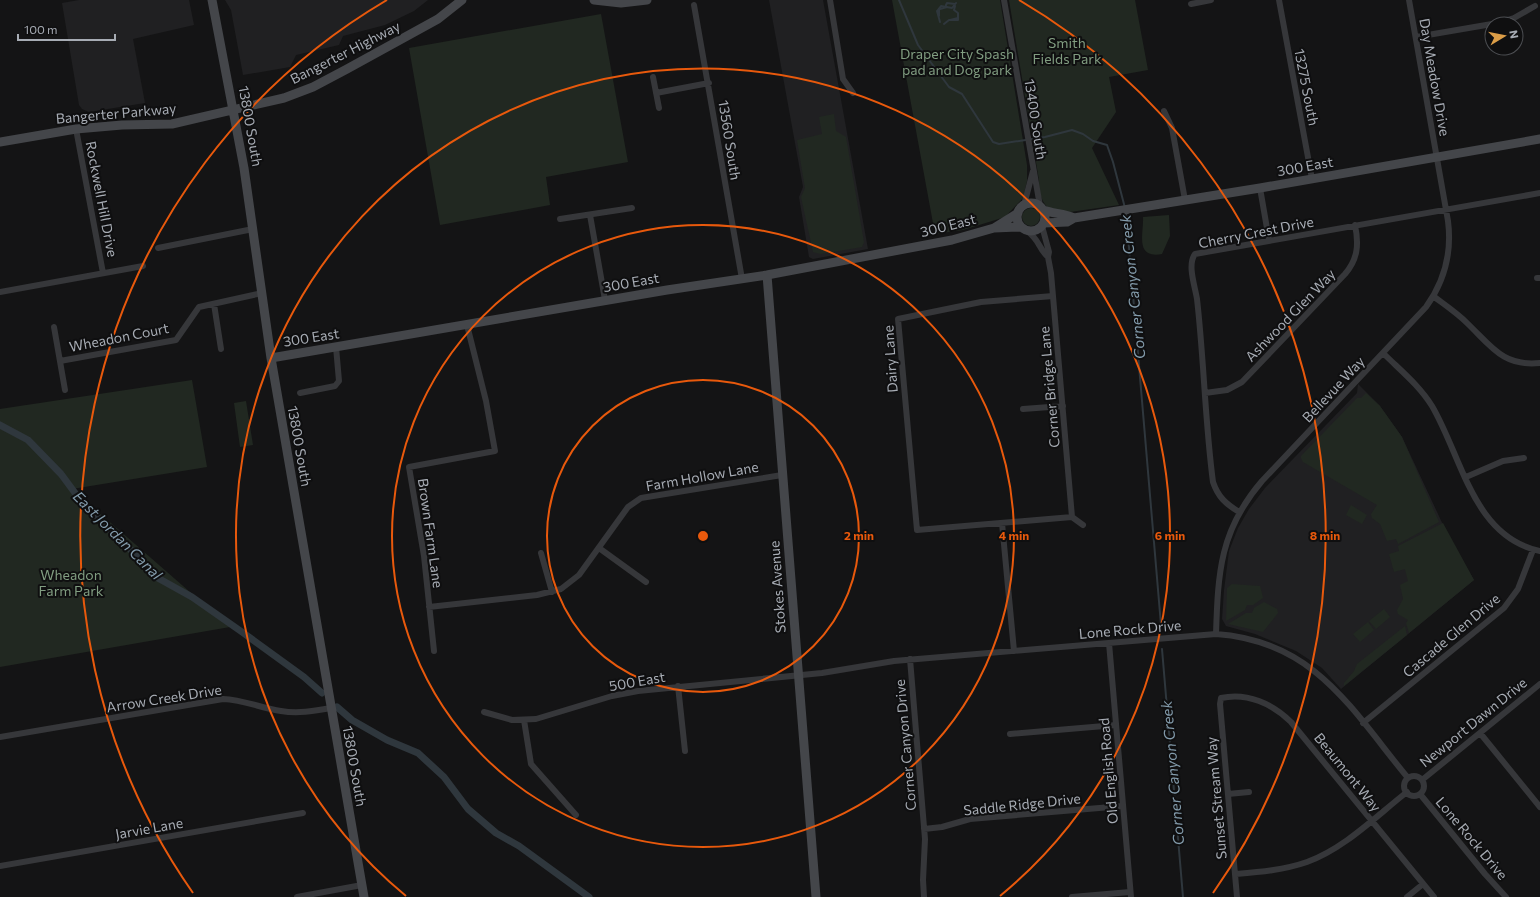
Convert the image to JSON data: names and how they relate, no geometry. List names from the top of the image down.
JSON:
{
  "streets": {
    "main road": [
      "Bangerter Highway",
      "Bangerter Parkway",
      "13800 South",
      "300 East",
      "Stokes Avenue"
    ],
    "street": [
      "Day Meadow Drive",
      "13275 South",
      "13400 South",
      "13560 South",
      "Rockwell Hill Drive",
      "Cherry Crest Drive",
      "Ashwood Glen Way",
      "Wheadon Court",
      "Dairy Lane",
      "Corner Bridge Lane",
      "Bellevue Way",
      "Farm Hollow Lane",
      "Brown Farm Lane",
      "Lone Rock Drive",
      "Cascade Glen Drive",
      "500 East",
      "Arrow Creek Drive",
      "Newport Dawn Drive",
      "Corner Canyon Drive",
      "Old English Road",
      "Beaumont Way",
      "Sunset Stream Way",
      "Saddle Ridge Drive",
      "Jarvie Lane"
    ]
  },
  "crossings": [
    ["Bangerter Highway", "Bangerter Parkway"],
    ["Bangerter Highway", "13800 South"],
    ["Day Meadow Drive", "300 East"],
    ["Day Meadow Drive", "Bellevue Way"],
    ["13275 South", "300 East"],
    ["Bangerter Parkway", "13800 South"],
    ["Bangerter Parkway", "Rockwell Hill Drive"],
    ["13400 South", "300 East"],
    ["13400 South", "Corner Bridge Lane"],
    ["13800 South", "300 East"],
    ["13800 South", "Wheadon Court"],
    ["13800 South", "Arrow Creek Drive"],
    ["13560 South", "300 East"],
    ["300 East", "Corner Bridge Lane"],
    ["300 East", "Bellevue Way"],
    ["300 East", "Brown Farm Lane"],
    ["300 East", "Stokes Avenue"],
    ["Cherry Crest Drive", "Ashwood Glen Way"],
    ["Cherry Crest Drive", "Bellevue Way"],
    ["Dairy Lane", "Corner Bridge Lane"],
    ["Bellevue Way", "Lone Rock Drive"],
    ["Farm Hollow Lane", "Brown Farm Lane"],
    ["Farm Hollow Lane", "Stokes Avenue"],
    ["Stokes Avenue", "Lone Rock Drive"],
    ["Stokes Avenue", "500 East"],
    ["Lone Rock Drive", "Cascade Glen Drive"],
    ["Lone Rock Drive", "500 East"],
    ["Lone Rock Drive", "Newport Dawn Drive"],
    ["Lone Rock Drive", "Corner Canyon Drive"],
    ["Lone Rock Drive", "Old English Road"],
    ["Corner Canyon Drive", "Saddle Ridge Drive"],
    ["Old English Road", "Saddle Ridge Drive"],
    ["Beaumont Way", "Sunset Stream Way"]
  ],
  "water": ["Corner Canyon Creek", "East Jordan Canal"],
  "parks": ["Smith Fields Park", "Draper City Spash pad and Dog park", "Wheadon Farm Park"],
  "scale_bar": "100 m",
  "north": "right",
  "rings": [
    "2 min",
    "4 min",
    "6 min",
    "8 min"
  ]
}
